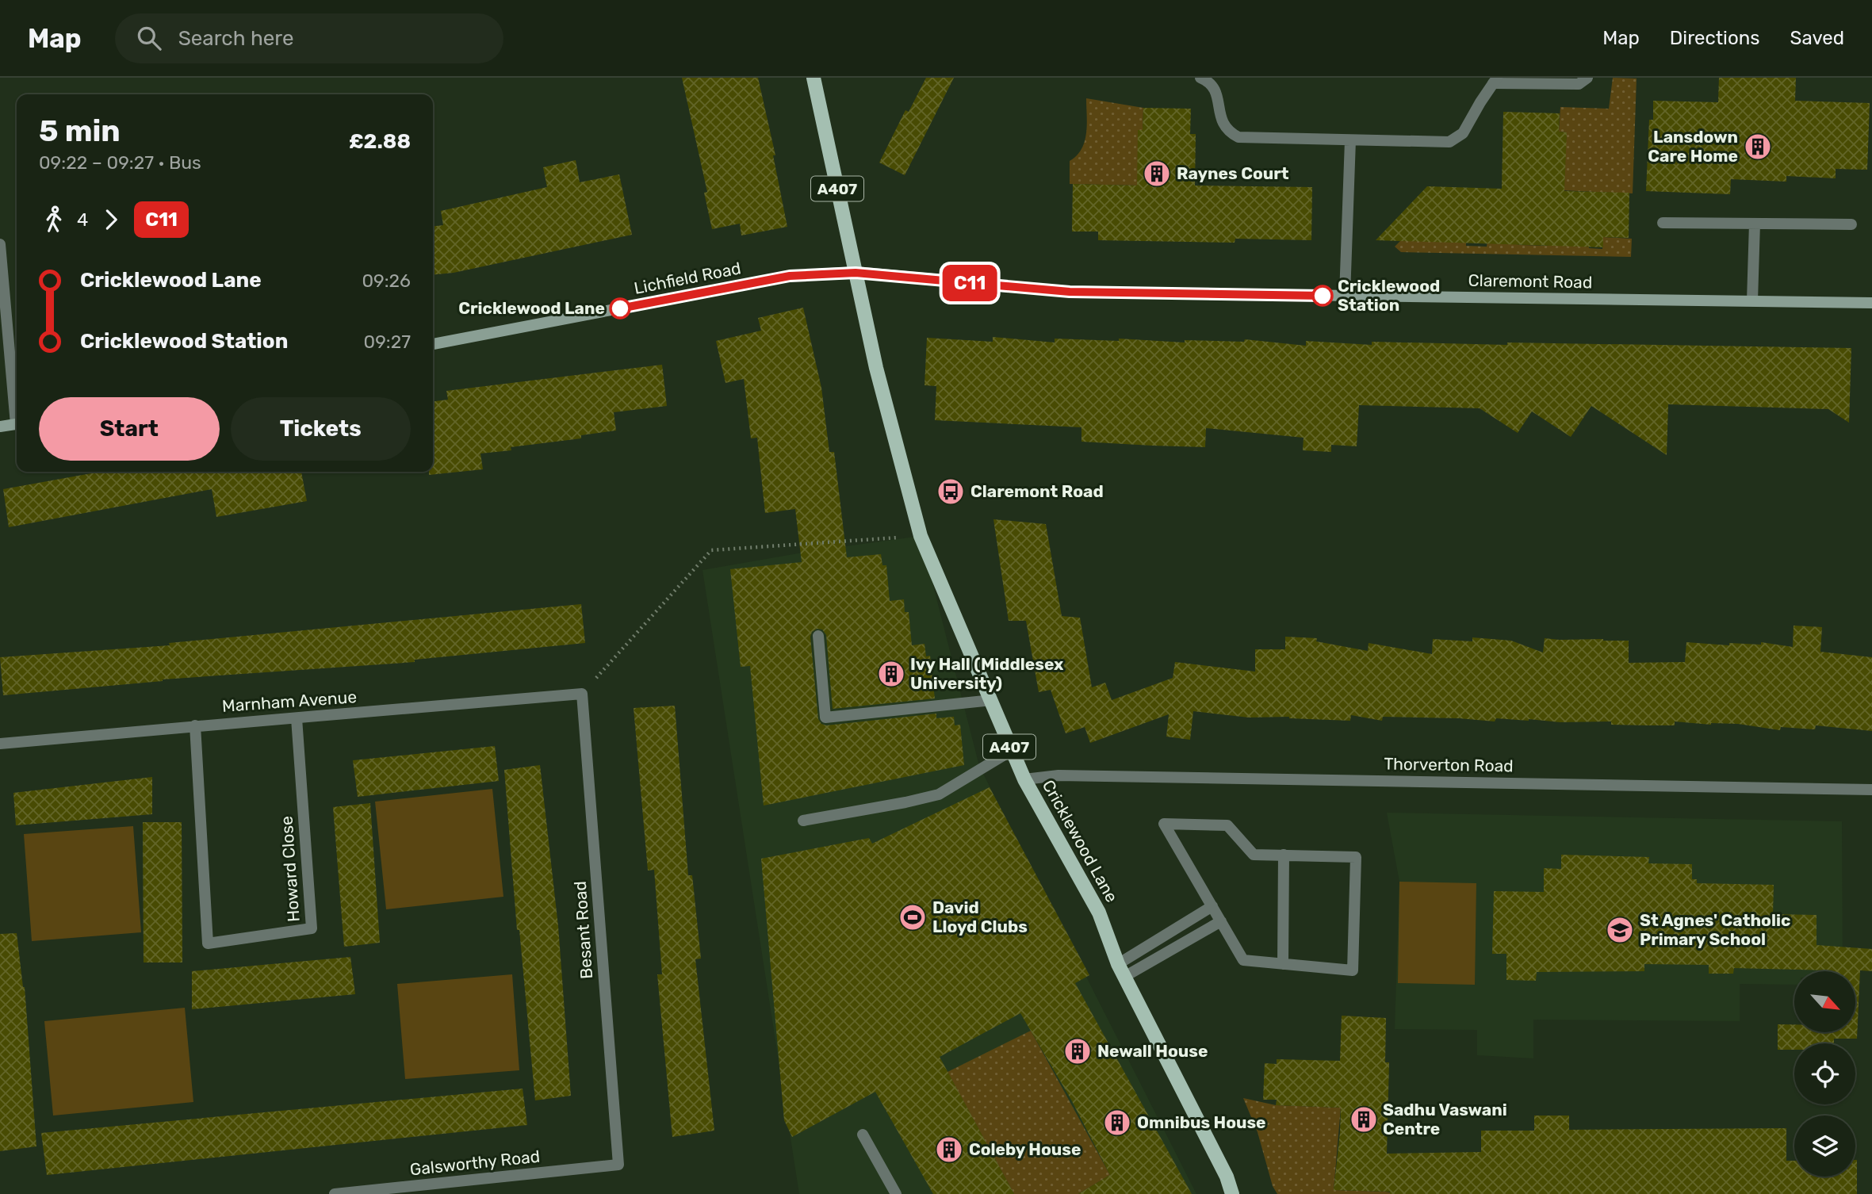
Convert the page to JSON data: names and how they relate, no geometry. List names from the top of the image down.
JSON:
{
  "streets": {
    "main road": ["A407", "Cricklewood Lane"],
    "street": [
      "Lichfield Road",
      "Claremont Road",
      "Marnham Avenue",
      "Thorverton Road",
      "Howard Close",
      "Besant Road",
      "Galsworthy Road"
    ]
  },
  "crossings": [
    ["Lichfield Road", "Claremont Road"],
    ["Lichfield Road", "Cricklewood Lane"],
    ["Claremont Road", "Cricklewood Lane"],
    ["Marnham Avenue", "Howard Close"],
    ["Marnham Avenue", "Besant Road"],
    ["Thorverton Road", "Cricklewood Lane"],
    ["Besant Road", "Galsworthy Road"]
  ],
  "places": {
    "building": [
      "Lansdown Care Home",
      "Raynes Court",
      "Ivy Hall (Middlesex University)",
      "Newall House",
      "Sadhu Vaswani Centre",
      "Omnibus House",
      "Coleby House"
    ],
    "other": ["Cricklewood Station", "Cricklewood Lane"],
    "bus stop": ["Claremont Road"],
    "sports": ["David Lloyd Clubs"],
    "school or university": ["St Agnes' Catholic Primary School"]
  },
  "lines": ["bus line C11"],
  "north": "bottom right",
  "page": {
    "header": "Map",
    "search": "Search here",
    "nav": ["Map", "Directions", "Saved"],
    "on_map": "C11",
    "heading": ["5 min", "09:22 – 09:27 · Bus", "£2.88"],
    "legs": ["4", "C11"],
    "list": [
      {
        "name": "Cricklewood Lane",
        "value": "09:26"
      },
      {
        "name": "Cricklewood Station",
        "value": "09:27"
      }
    ],
    "buttons": ["Start", "Tickets"]
  }
}
